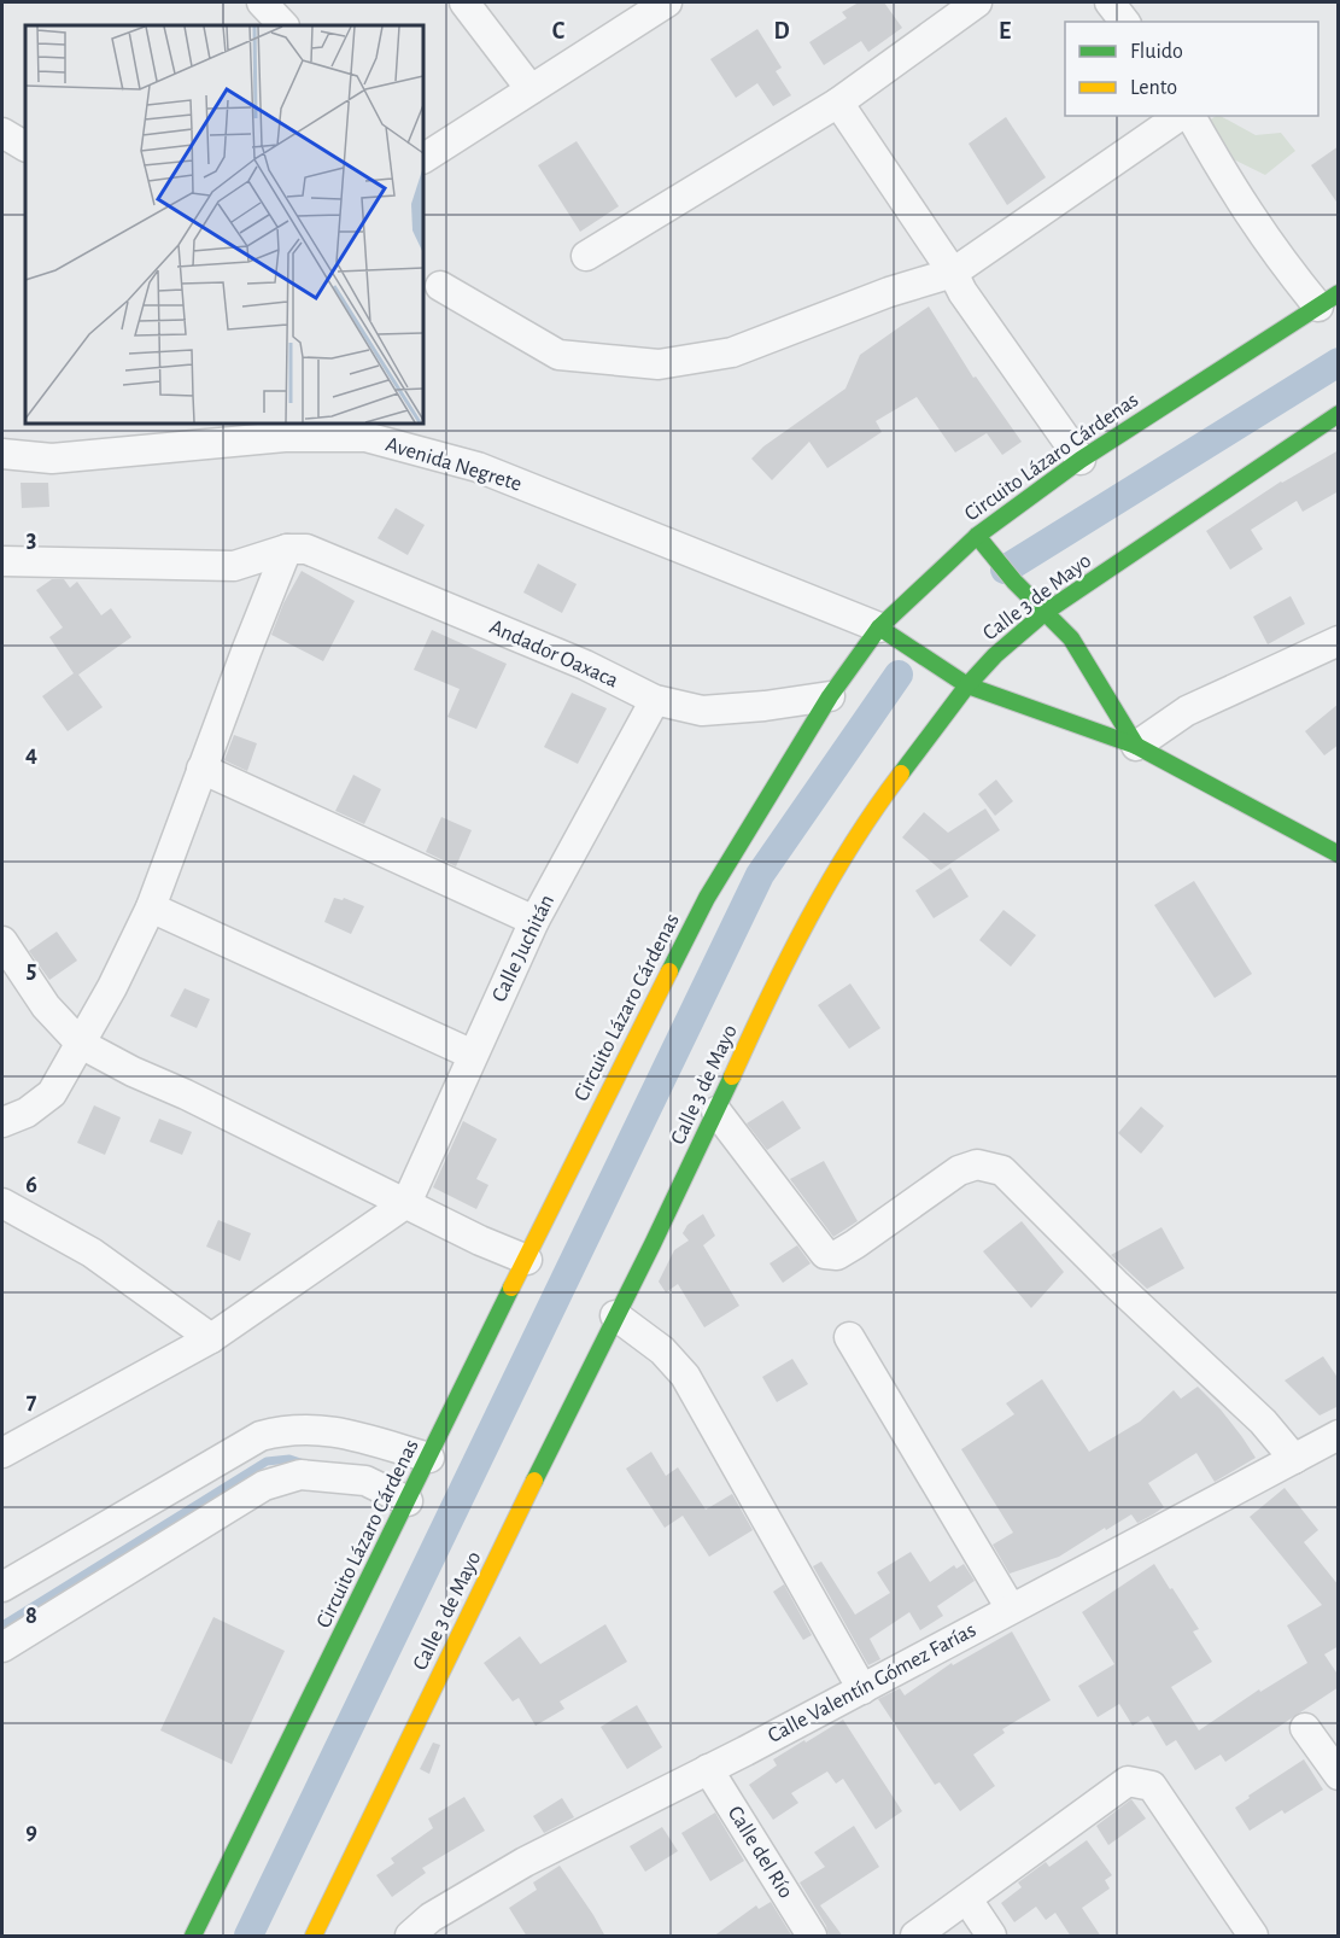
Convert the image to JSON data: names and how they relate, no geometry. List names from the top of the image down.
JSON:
{
  "streets": {
    "street": [
      "Circuito Lázaro Cárdenas",
      "Avenida Negrete",
      "Calle 3 de Mayo",
      "Andador Oaxaca",
      "Calle Juchitán",
      "Calle Valentín Gómez Farías",
      "Calle del Río"
    ]
  },
  "crossings": [
    ["Circuito Lázaro Cárdenas", "Avenida Negrete"],
    ["Circuito Lázaro Cárdenas", "Andador Oaxaca"],
    ["Andador Oaxaca", "Calle Juchitán"],
    ["Calle Valentín Gómez Farías", "Calle del Río"]
  ],
  "legend": ["Fluido", "Lento"],
  "grid": {
    "columns": ["C", "D", "E"],
    "rows": [
      "3",
      "4",
      "5",
      "6",
      "7",
      "8",
      "9"
    ]
  }
}
